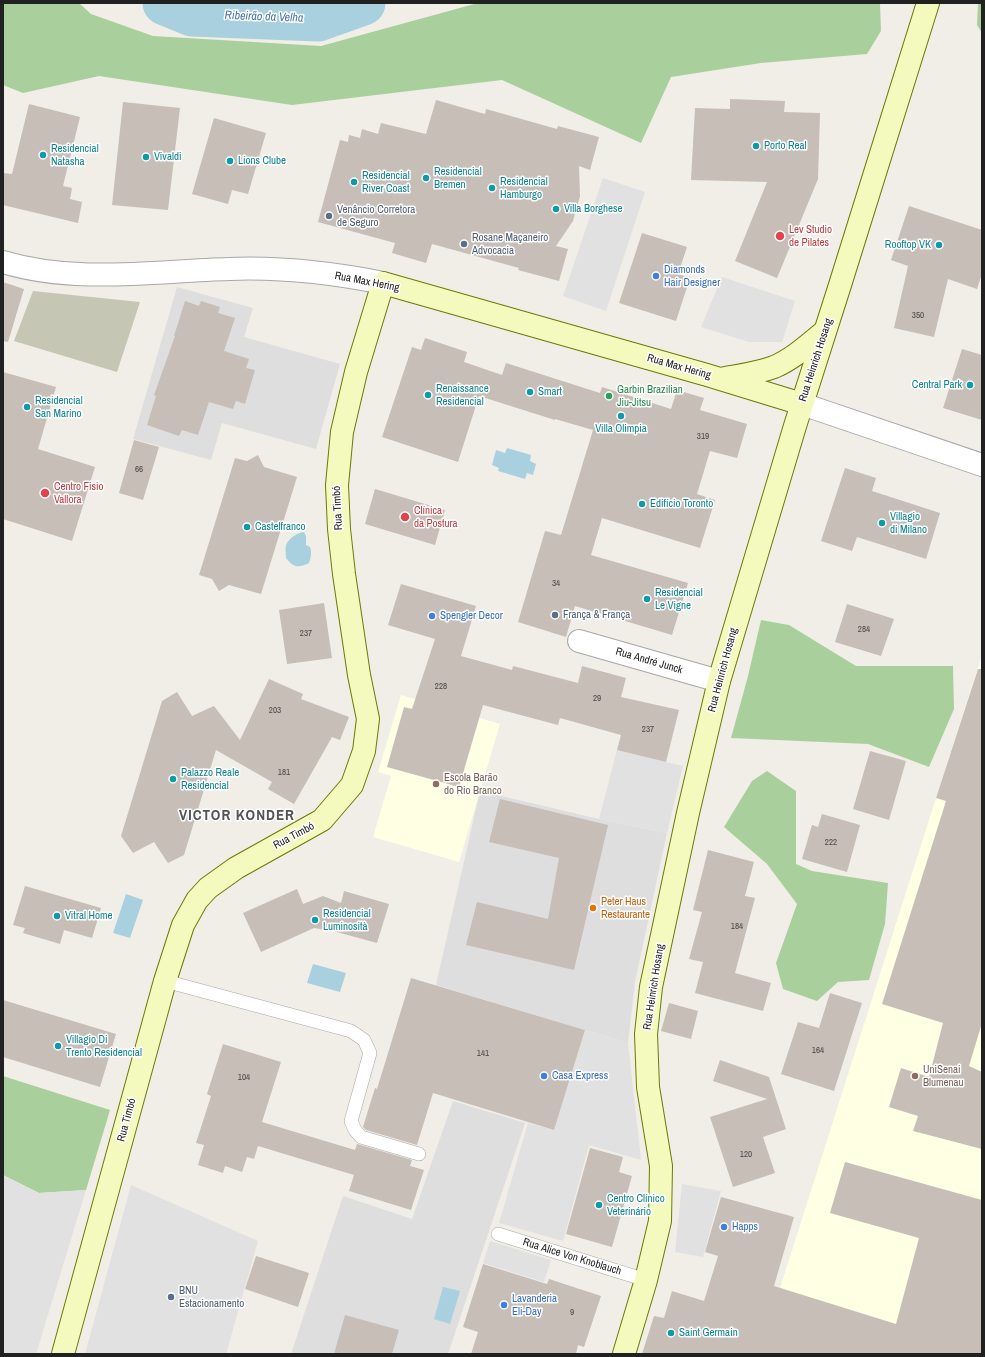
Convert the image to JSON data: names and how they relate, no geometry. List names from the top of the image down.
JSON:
{
  "streets": {
    "main road": ["Rua Max Hering", "Rua Heinrich Hosang", "Rua Timbó"],
    "street": ["Rua André Junck"],
    "lane": ["Rua Alice Von Knoblauch"]
  },
  "crossings": [
    ["Rua Max Hering", "Rua Heinrich Hosang"],
    ["Rua Max Hering", "Rua Timbó"],
    ["Rua Heinrich Hosang", "Rua André Junck"],
    ["Rua Heinrich Hosang", "Rua Alice Von Knoblauch"]
  ],
  "districts": ["VICTOR KONDER"],
  "water": ["Ribeirão da Velha"],
  "places": [
    "Porto Real",
    "Residencial Natasha",
    "Vivaldi",
    "Lions Clube",
    "Residencial Bremen",
    "Residencial River Coast",
    "Residencial Hamburgo",
    "Villa Borghese",
    "Venâncio Corretora de Seguro",
    "Lev Studio de Pilates",
    "Rosane Maçaneiro Advocacia",
    "Rooftop VK",
    "Diamonds Hair Designer",
    "Central Park",
    "Smart",
    "Renaissance Residencial",
    "Garbin Brazilian Jiu-Jitsu",
    "Residencial San Marino",
    "Villa Olimpia",
    "Centro Fisio Vallora",
    "Edifício Toronto",
    "Clínica da Postura",
    "Villagio di Milano",
    "Castelfranco",
    "Residencial Le Vigne",
    "França & França",
    "Spengler Decor",
    "Palazzo Reale Residencial",
    "Escola Barão do Rio Branco",
    "Peter Haus Restaurante",
    "Vitral Home",
    "Residencial Luminosità",
    "Villagio Di Trento Residencial",
    "Casa Express",
    "UniSenai Blumenau",
    "Centro Clínico Veterinário",
    "Happs",
    "BNU Estacionamento",
    "Lavanderia Eli-Day",
    "Saint Germain"
  ],
  "house_numbers": [
    "350",
    "319",
    "66",
    "34",
    "284",
    "237",
    "228",
    "29",
    "203",
    "237",
    "181",
    "222",
    "184",
    "164",
    "141",
    "104",
    "120",
    "9"
  ]
}
